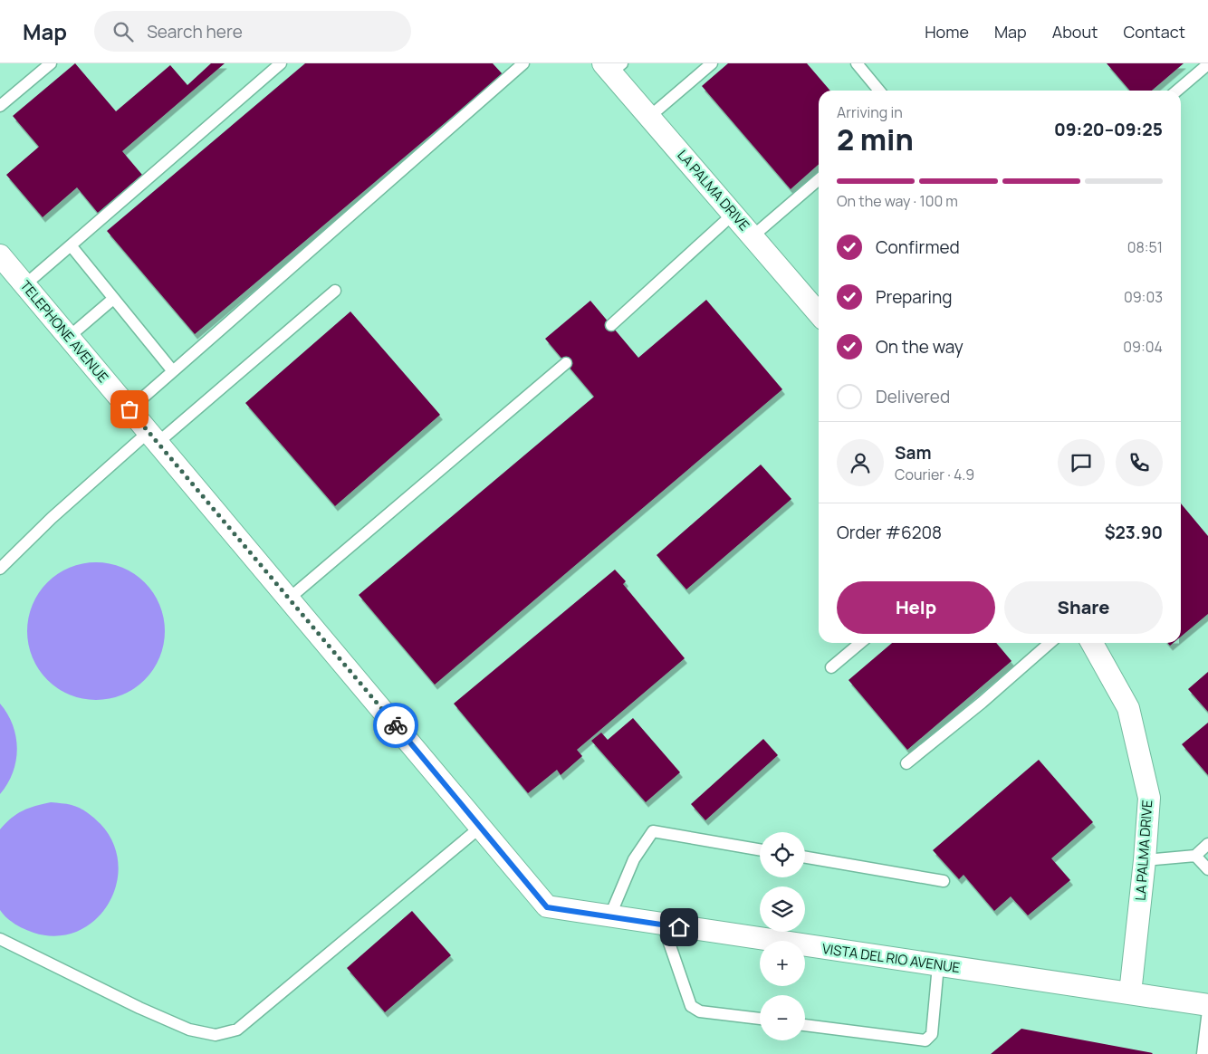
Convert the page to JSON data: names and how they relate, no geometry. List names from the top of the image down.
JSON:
{
  "streets": {
    "street": ["LA PALMA DRIVE", "TELEPHONE AVENUE", "VISTA DEL RIO AVENUE"]
  },
  "crossings": [
    ["LA PALMA DRIVE", "VISTA DEL RIO AVENUE"],
    ["TELEPHONE AVENUE", "VISTA DEL RIO AVENUE"]
  ],
  "page": {
    "header": "Map",
    "search": "Search here",
    "nav": [
      "Home",
      "Map",
      "About",
      "Contact"
    ],
    "heading": ["2 min", "Arriving in", "09:20–09:25"],
    "panel": [
      "Sam",
      "Courier · 4.9",
      "Order #6208",
      "$23.90"
    ],
    "bar": "On the way · 100 m",
    "list": [
      ["Confirmed", "08:51"],
      ["Preparing", "09:03"],
      ["On the way", "09:04"],
      "Delivered"
    ],
    "buttons": ["Help", "Share"],
    "map_buttons": ["+", "−"]
  }
}
